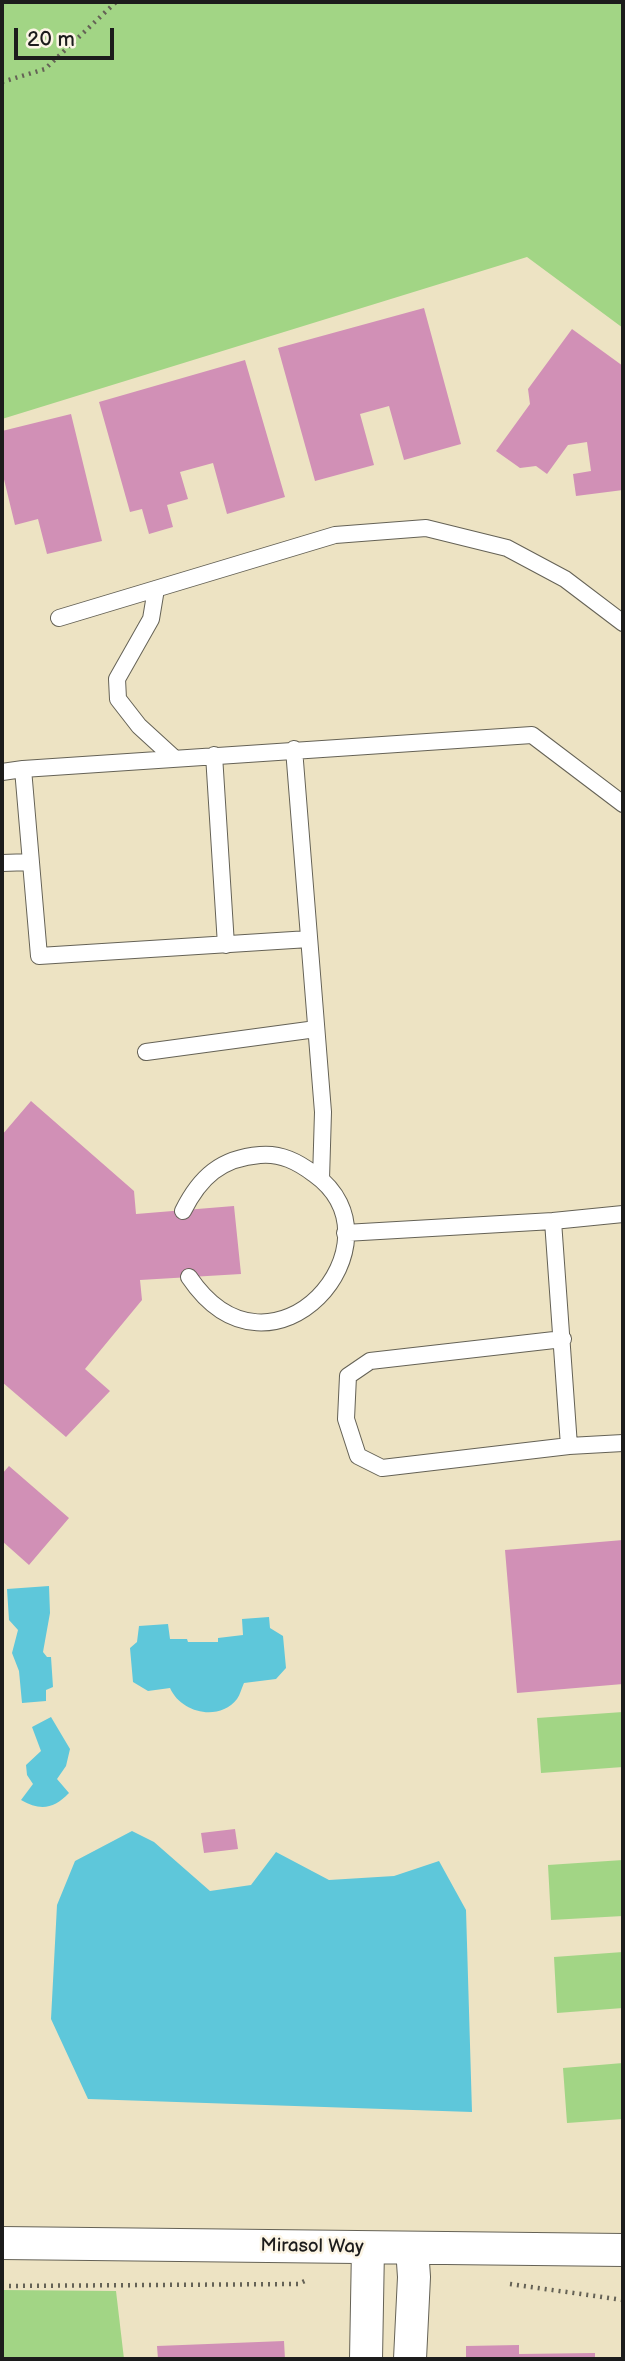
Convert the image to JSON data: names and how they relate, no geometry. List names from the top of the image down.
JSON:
{
  "streets": {
    "street": ["Mirasol Way"]
  },
  "scale_bar": "20 m"
}
